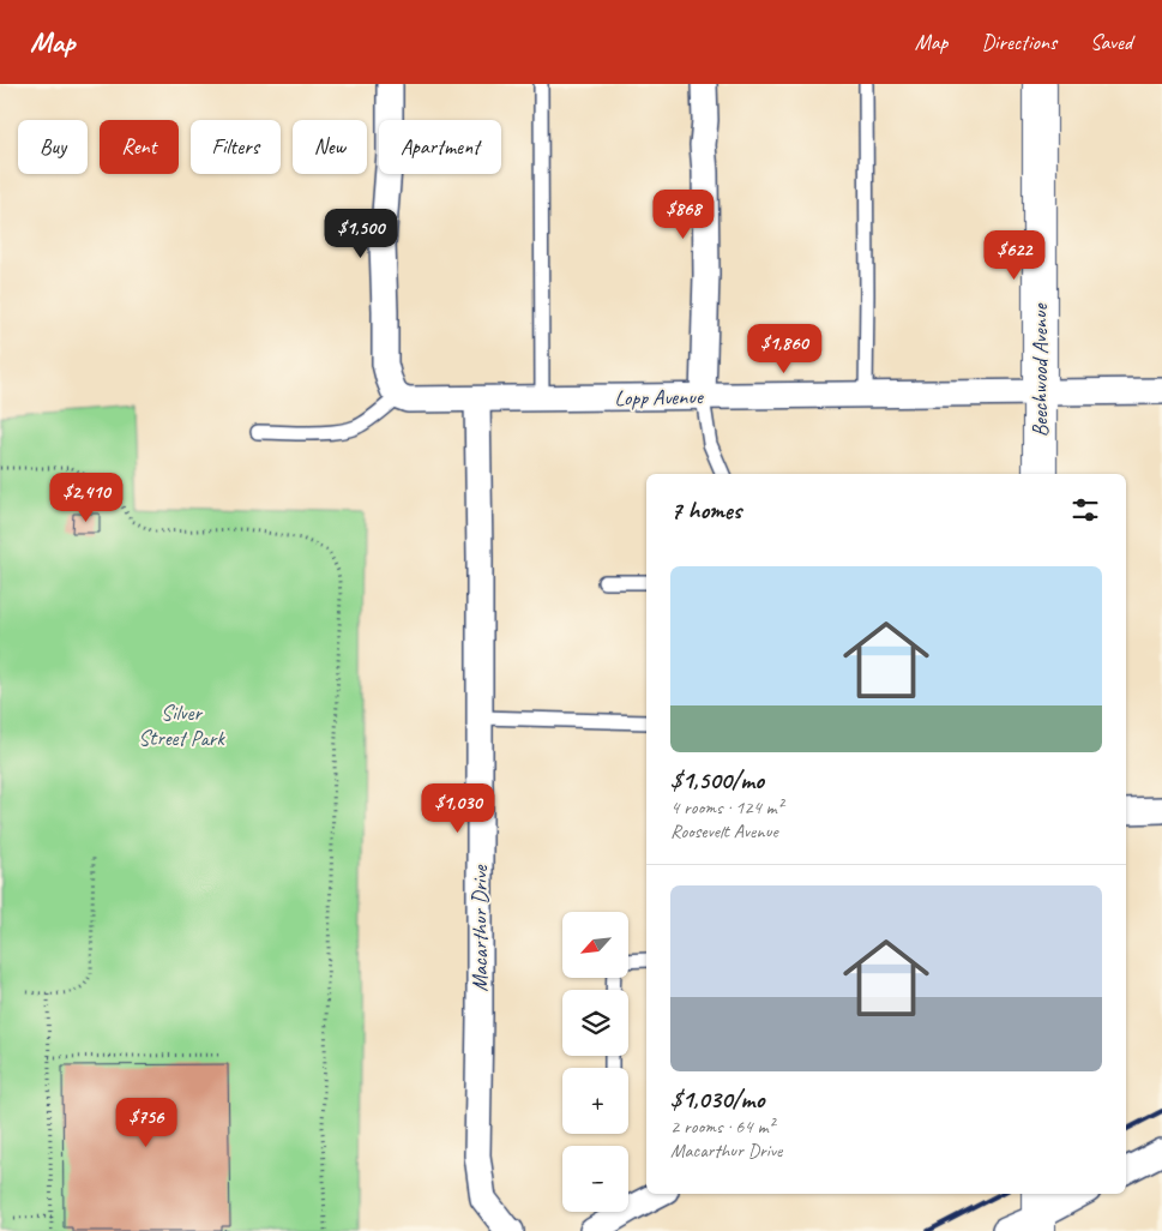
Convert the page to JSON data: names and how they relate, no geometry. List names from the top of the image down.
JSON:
{
  "streets": {
    "main road": ["Beechwood Avenue"],
    "street": ["Lopp Avenue", "Macarthur Drive"]
  },
  "crossings": [
    ["Beechwood Avenue", "Lopp Avenue"],
    ["Lopp Avenue", "Macarthur Drive"]
  ],
  "parks": ["Silver Street Park"],
  "north": "bottom left",
  "page": {
    "header": "Map",
    "nav": ["Map", "Directions", "Saved"],
    "chip": [
      "Buy",
      "Rent",
      "Filters",
      "New",
      "Apartment"
    ],
    "price": [
      "$868",
      "$1,500",
      "$622",
      "$1,860",
      "$2,410",
      "$1,030",
      "$756"
    ],
    "heading": "7 homes",
    "list": [
      {
        "name": "$1,500/mo",
        "note": "4 rooms · 124 m² · Roosevelt Avenue"
      },
      {
        "name": "$1,030/mo",
        "note": "2 rooms · 64 m² · Macarthur Drive"
      }
    ],
    "map_buttons": ["+", "−"]
  }
}
